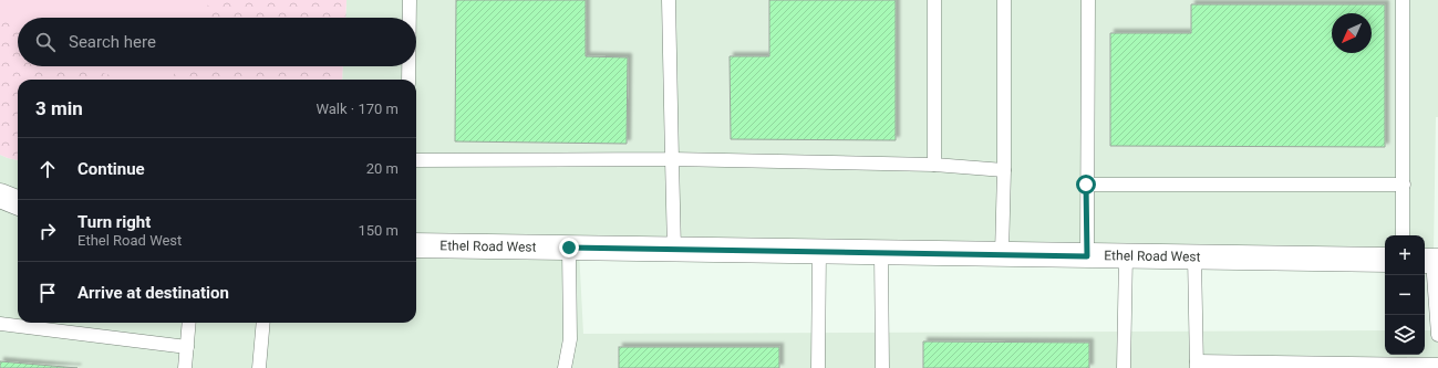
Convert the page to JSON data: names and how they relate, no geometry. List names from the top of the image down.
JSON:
{
  "streets": {
    "street": ["Ethel Road West"]
  },
  "north": "bottom left",
  "page": {
    "search": "Search here",
    "heading": ["3 min", "Walk · 170 m"],
    "list": [
      ["Continue", "20 m"],
      ["Turn right", "Ethel Road West", "150 m"],
      "Arrive at destination"
    ],
    "map_buttons": ["+", "−"]
  }
}
